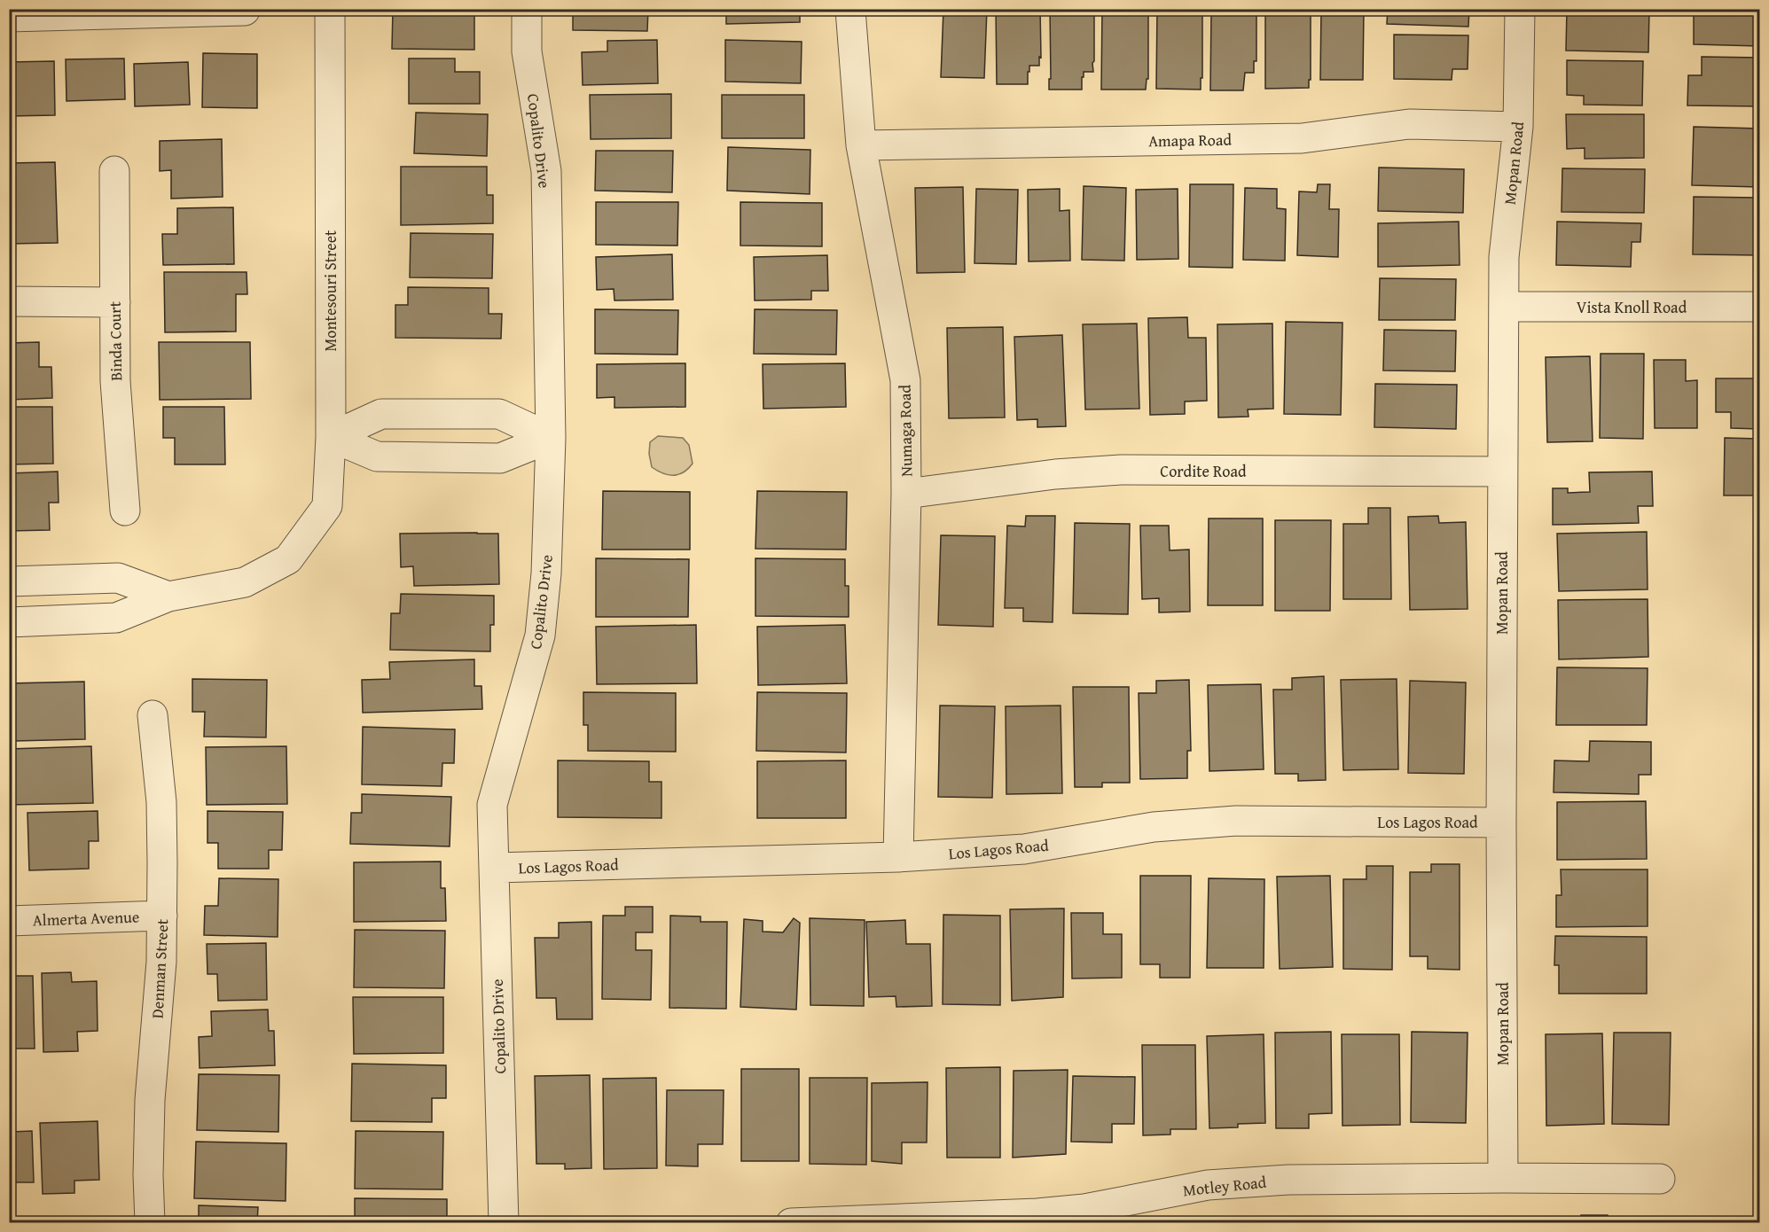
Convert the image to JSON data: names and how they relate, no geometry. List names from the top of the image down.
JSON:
{
  "streets": {
    "street": [
      "Amapa Road",
      "Copalito Drive",
      "Mopan Road",
      "Montesouri Street",
      "Vista Knoll Road",
      "Binda Court",
      "Numaga Road",
      "Cordite Road",
      "Los Lagos Road",
      "Almerta Avenue",
      "Denman Street",
      "Motley Road"
    ]
  },
  "crossings": [
    ["Amapa Road", "Mopan Road"],
    ["Amapa Road", "Numaga Road"],
    ["Copalito Drive", "Los Lagos Road"],
    ["Mopan Road", "Vista Knoll Road"],
    ["Mopan Road", "Cordite Road"],
    ["Mopan Road", "Los Lagos Road"],
    ["Mopan Road", "Motley Road"],
    ["Numaga Road", "Cordite Road"],
    ["Numaga Road", "Los Lagos Road"],
    ["Almerta Avenue", "Denman Street"]
  ]
}
